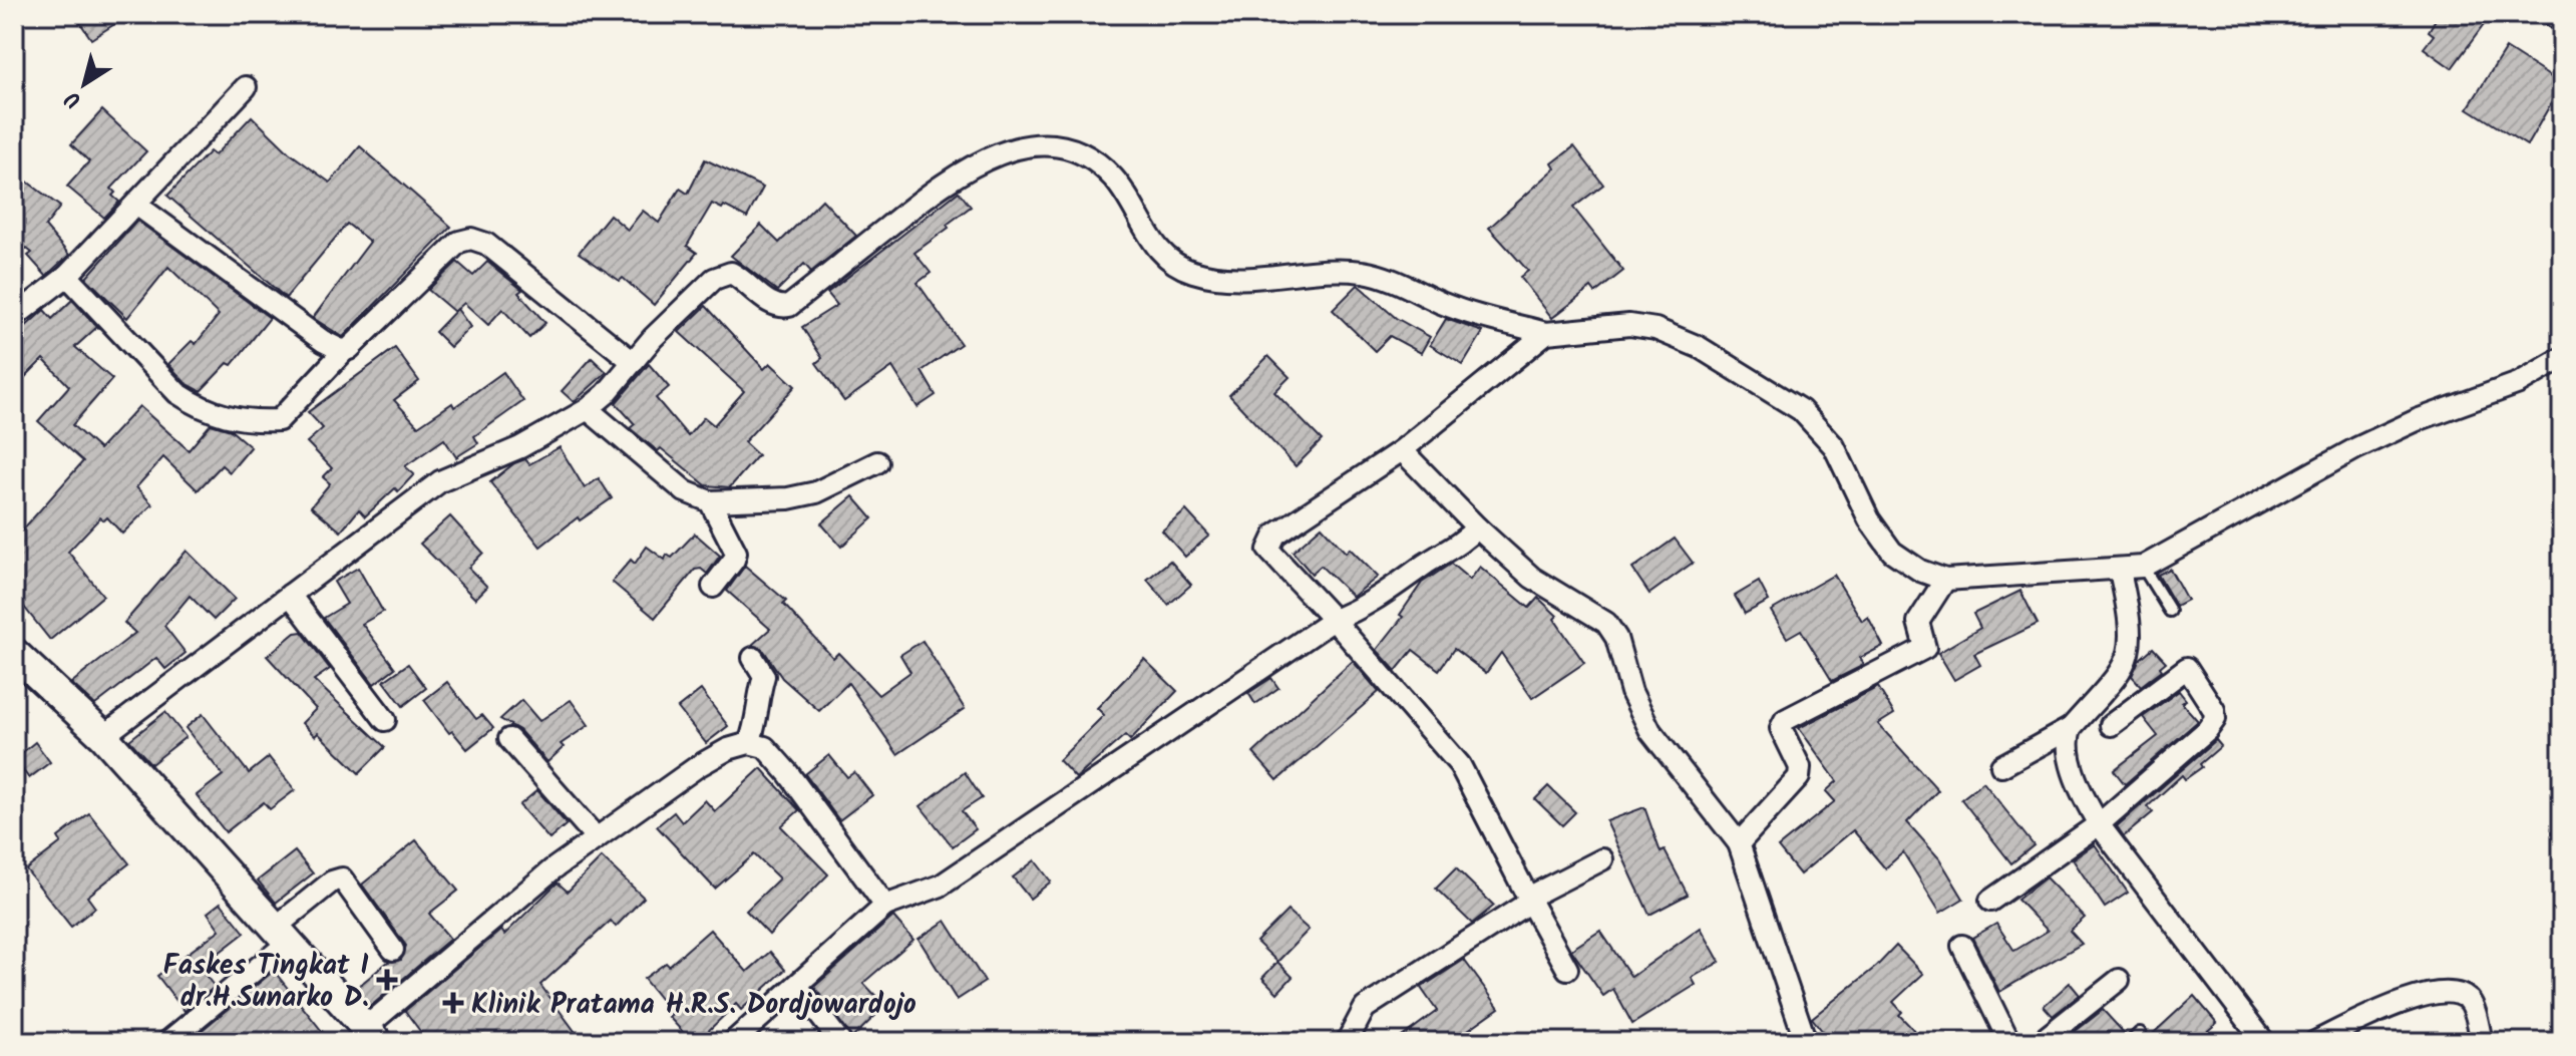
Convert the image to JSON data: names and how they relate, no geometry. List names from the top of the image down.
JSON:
{
  "places": {
    "health": ["Faskes Tingkat I dr.H.Sunarko D.", "Klinik Pratama H.R.S. Dordjowardojo"]
  },
  "north": "bottom left"
}
